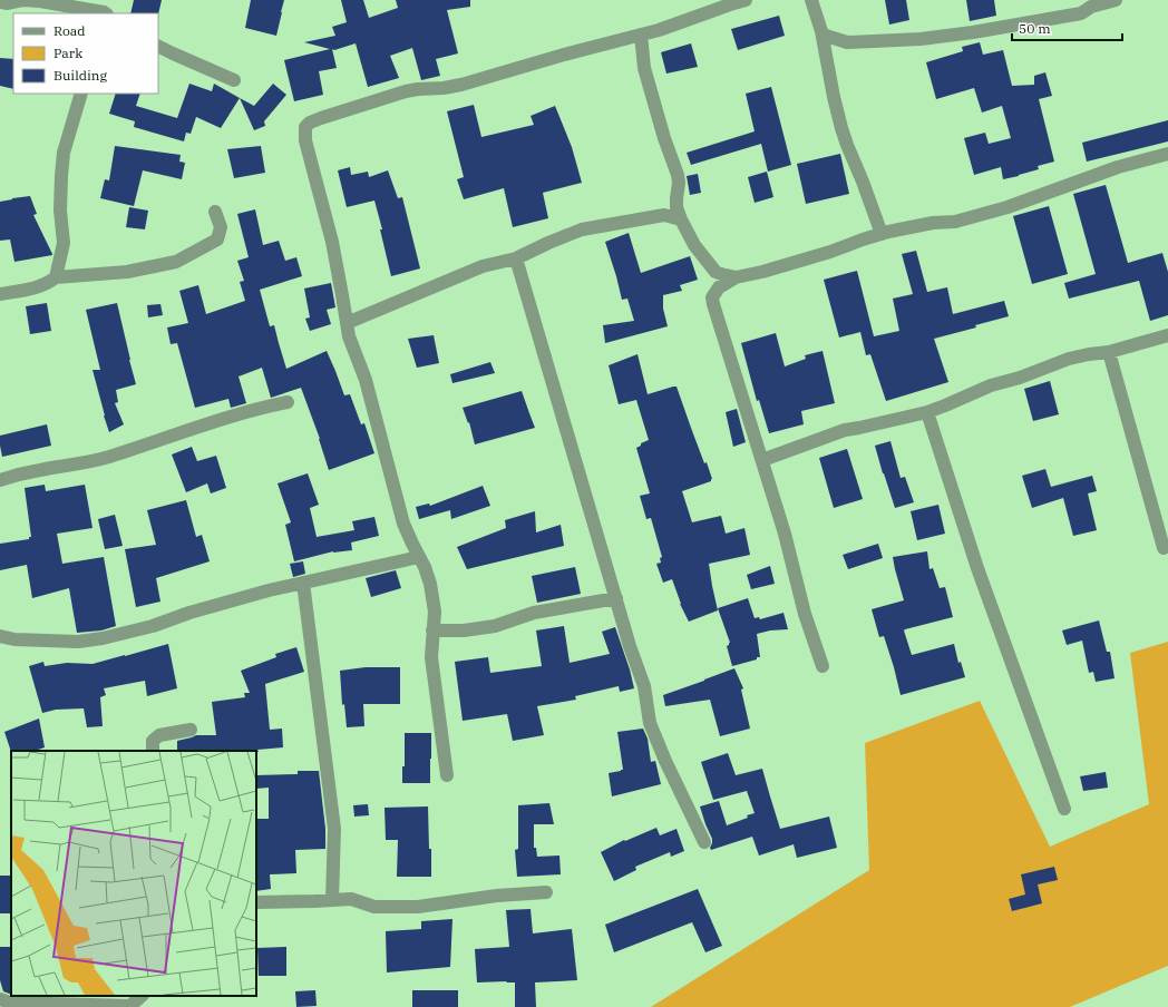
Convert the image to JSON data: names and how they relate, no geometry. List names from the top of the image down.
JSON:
{
  "legend": ["Road", "Park", "Building"],
  "scale_bar": "50 m"
}
